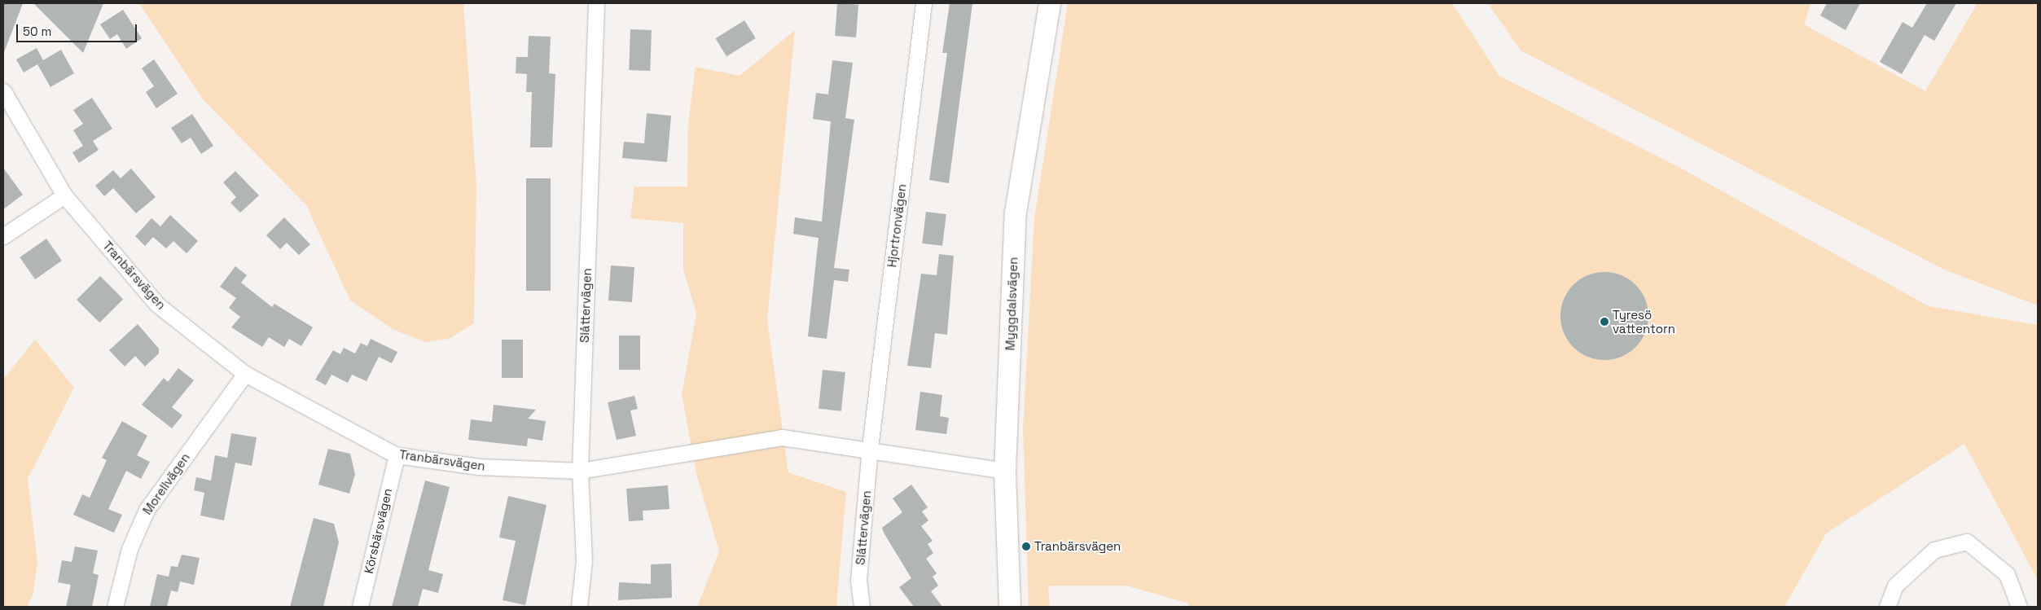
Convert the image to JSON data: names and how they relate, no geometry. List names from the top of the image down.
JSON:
{
  "streets": {
    "street": [
      "Hjortronvägen",
      "Tranbärsvägen",
      "Myggdalsvägen",
      "Slåttervägen",
      "Morellvägen",
      "Körsbärsvägen"
    ]
  },
  "crossings": [
    ["Hjortronvägen", "Tranbärsvägen"],
    ["Hjortronvägen", "Slåttervägen"],
    ["Tranbärsvägen", "Myggdalsvägen"],
    ["Tranbärsvägen", "Slåttervägen"],
    ["Tranbärsvägen", "Morellvägen"],
    ["Tranbärsvägen", "Körsbärsvägen"]
  ],
  "places": ["Tyresö vattentorn", "Tranbärsvägen"],
  "scale_bar": "50 m"
}
